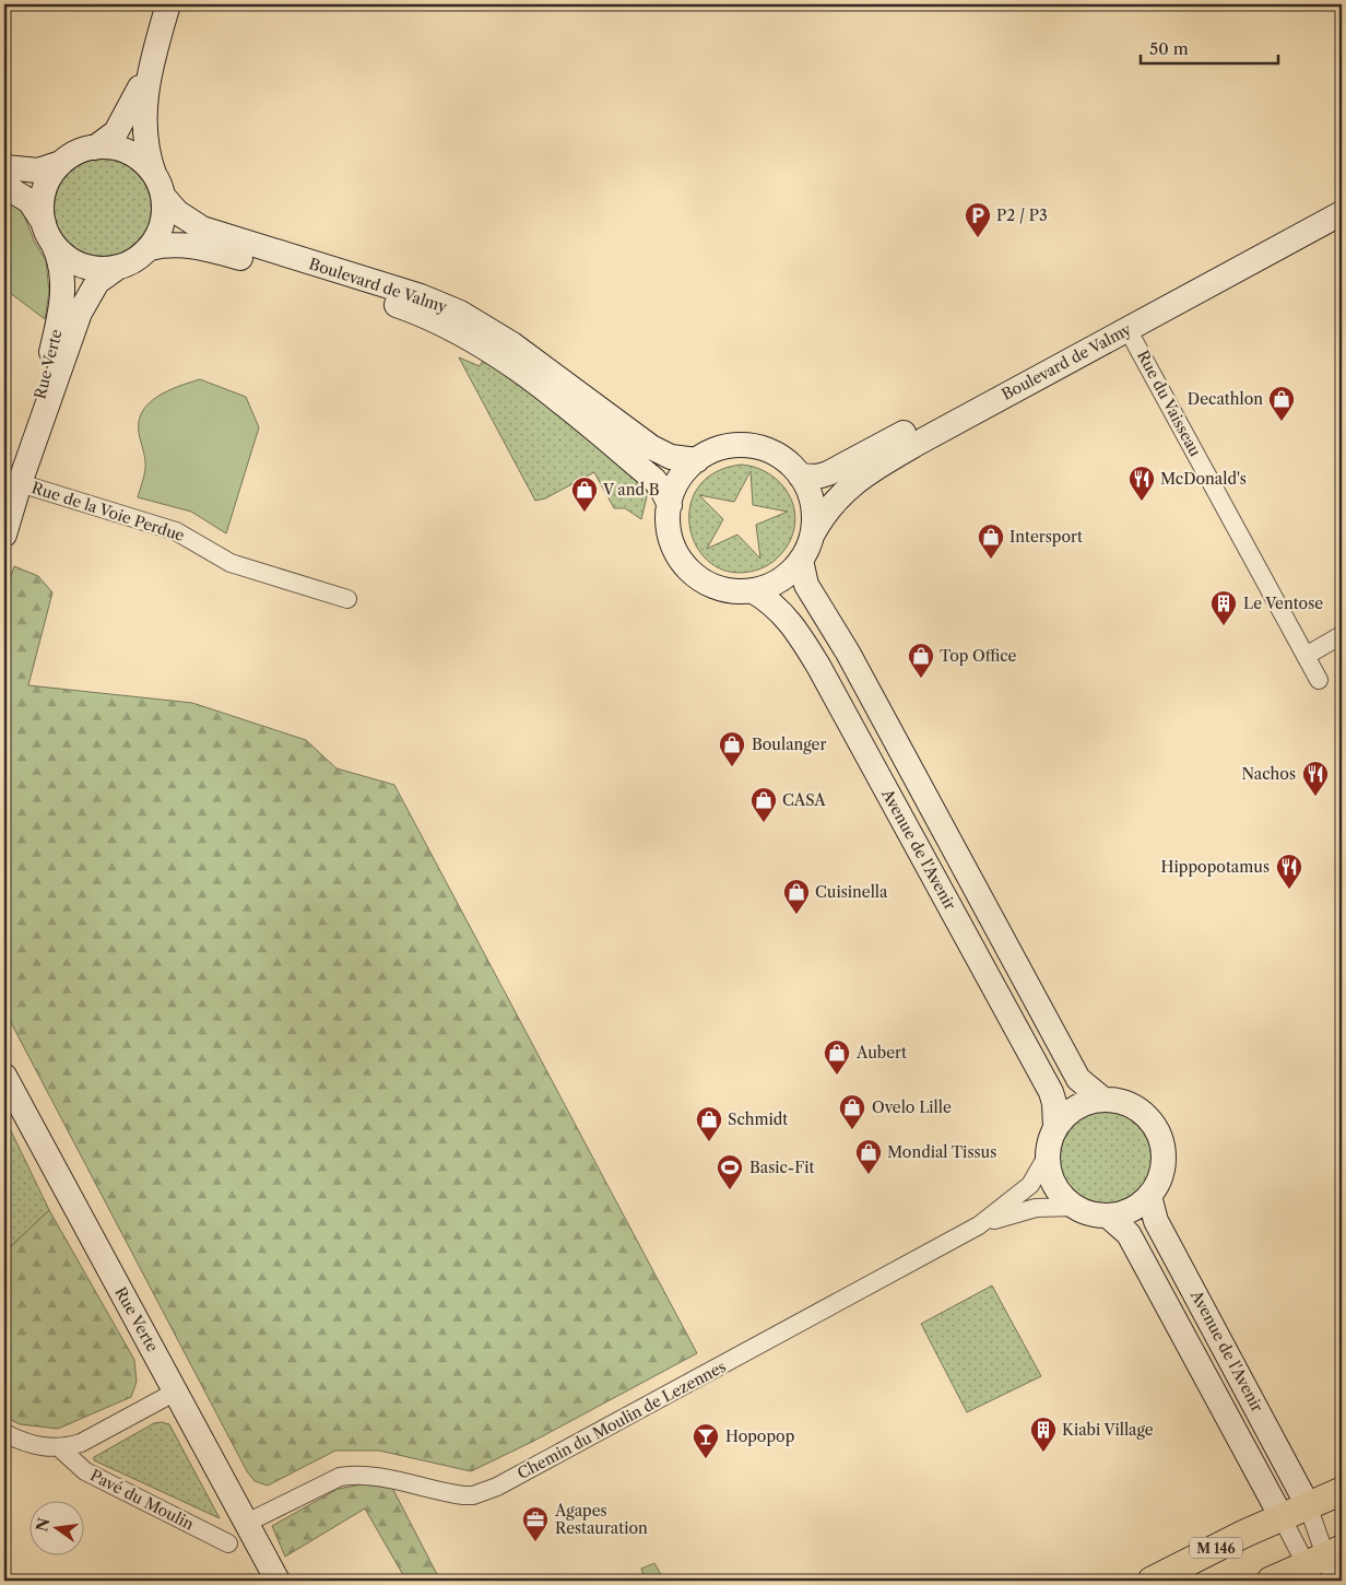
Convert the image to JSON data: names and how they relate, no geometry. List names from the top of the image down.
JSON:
{
  "streets": {
    "main road": [
      "Boulevard de Valmy",
      "Rue Verte",
      "Avenue de l'Avenir",
      "M 146"
    ],
    "street": [
      "Rue du Vaisseau",
      "Rue de la Voie Perdue",
      "Chemin du Moulin de Lezennes",
      "Pavé du Moulin"
    ]
  },
  "crossings": [
    ["Boulevard de Valmy", "Rue Verte"],
    ["Boulevard de Valmy", "Rue du Vaisseau"],
    ["Boulevard de Valmy", "Avenue de l'Avenir"],
    ["Rue Verte", "Rue de la Voie Perdue"],
    ["Rue Verte", "Chemin du Moulin de Lezennes"],
    ["Avenue de l'Avenir", "Chemin du Moulin de Lezennes"],
    ["Avenue de l'Avenir", "M 146"]
  ],
  "places": {
    "parking": ["P2 / P3"],
    "shop": [
      "Decathlon",
      "V and B",
      "Intersport",
      "Top Office",
      "Boulanger",
      "CASA",
      "Cuisinella",
      "Aubert",
      "Ovelo Lille",
      "Schmidt",
      "Mondial Tissus"
    ],
    "restaurant": ["McDonald's", "Nachos", "Hippopotamus"],
    "building": ["Le Ventose", "Kiabi Village"],
    "sports": ["Basic-Fit"],
    "bar": ["Hopopop"],
    "office": ["Agapes Restauration"]
  },
  "scale_bar": "50 m",
  "north": "left"
}
